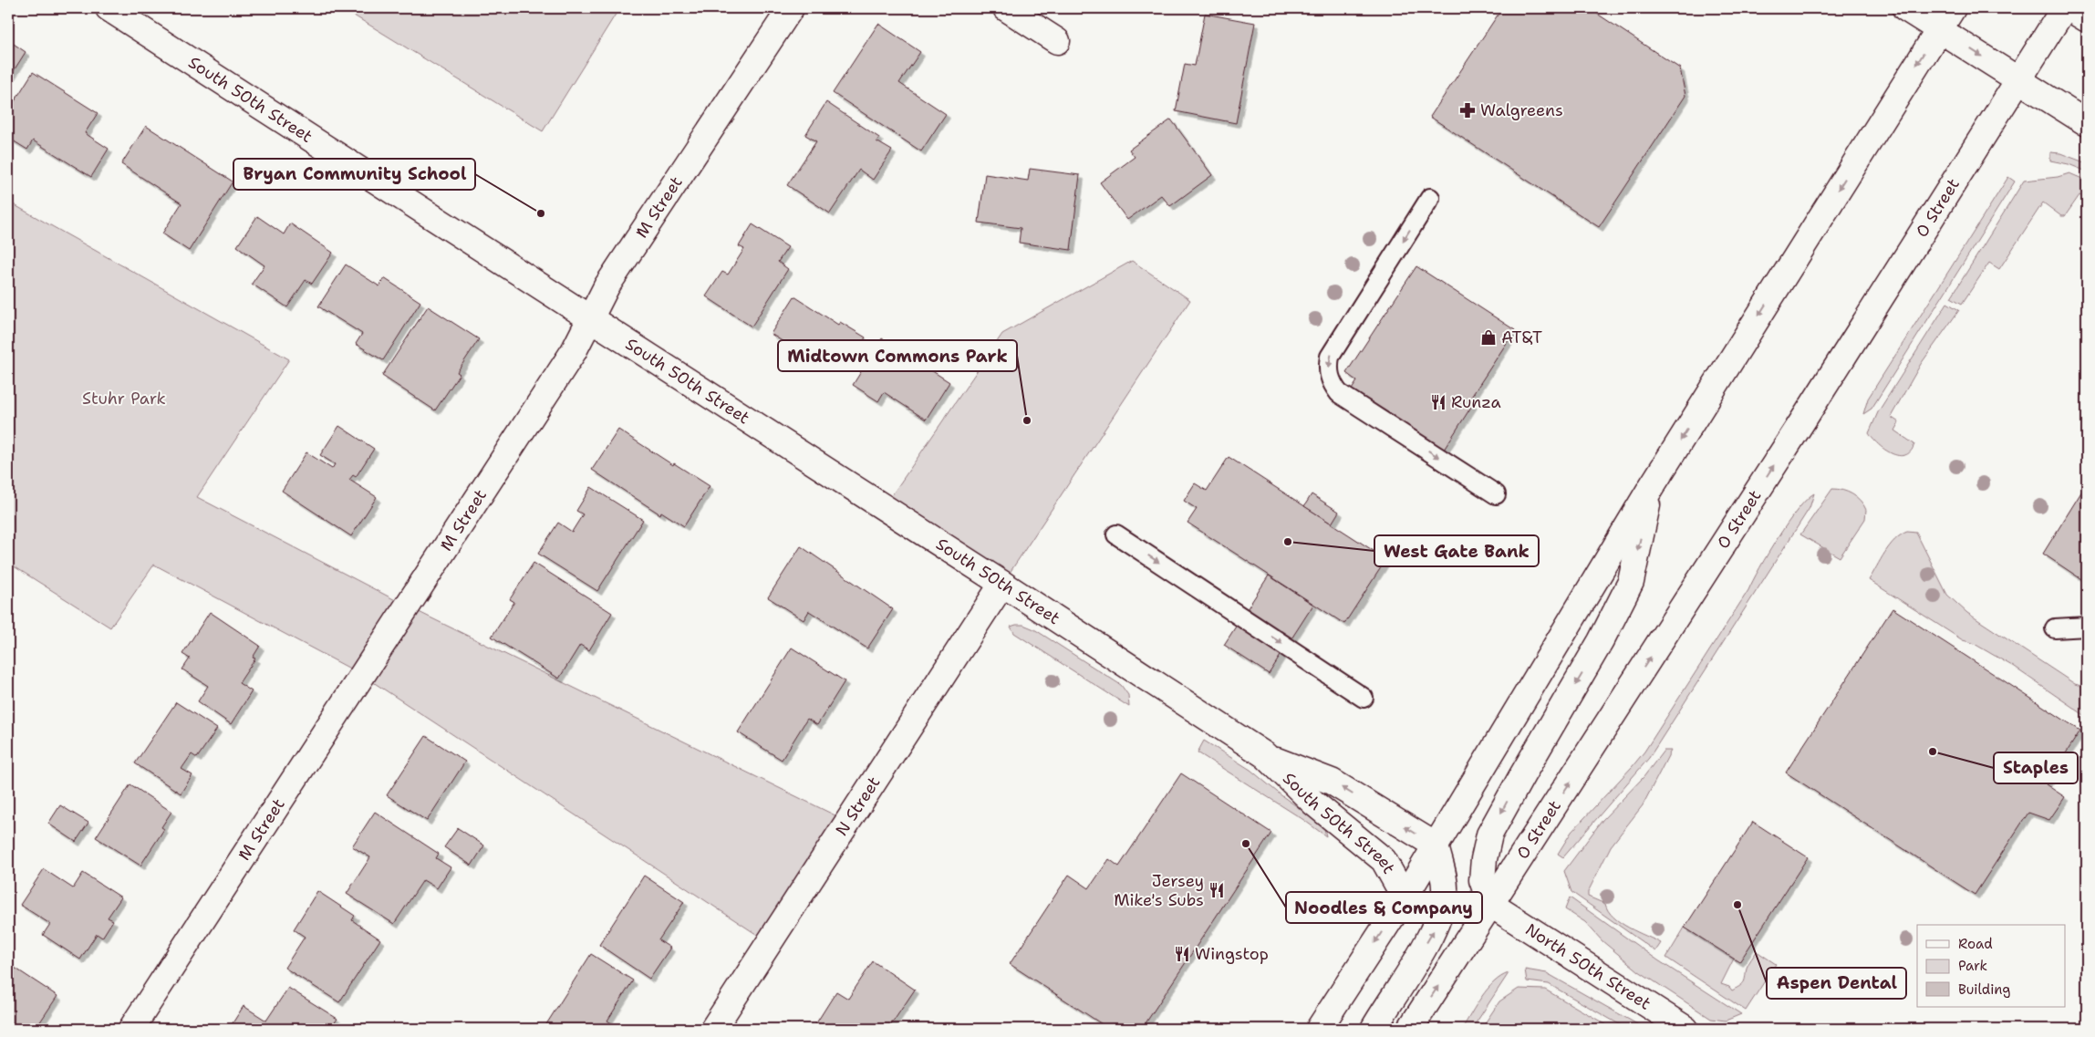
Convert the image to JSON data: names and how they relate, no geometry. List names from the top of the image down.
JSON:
{
  "streets": {
    "street": [
      "South 50th Street",
      "M Street",
      "O Street",
      "N Street",
      "North 50th Street"
    ]
  },
  "crossings": [
    ["South 50th Street", "M Street"],
    ["South 50th Street", "N Street"],
    ["O Street", "North 50th Street"]
  ],
  "parks": ["Stuhr Park"],
  "places": {
    "pharmacy": ["Walgreens"],
    "other": [
      "Bryan Community School",
      "Midtown Commons Park",
      "West Gate Bank",
      "Staples",
      "Noodles & Company",
      "Aspen Dental"
    ],
    "shop": ["AT&T"],
    "restaurant": ["Runza", "Jersey Mike's Subs", "Wingstop"]
  },
  "legend": ["Road", "Park", "Building"]
}
